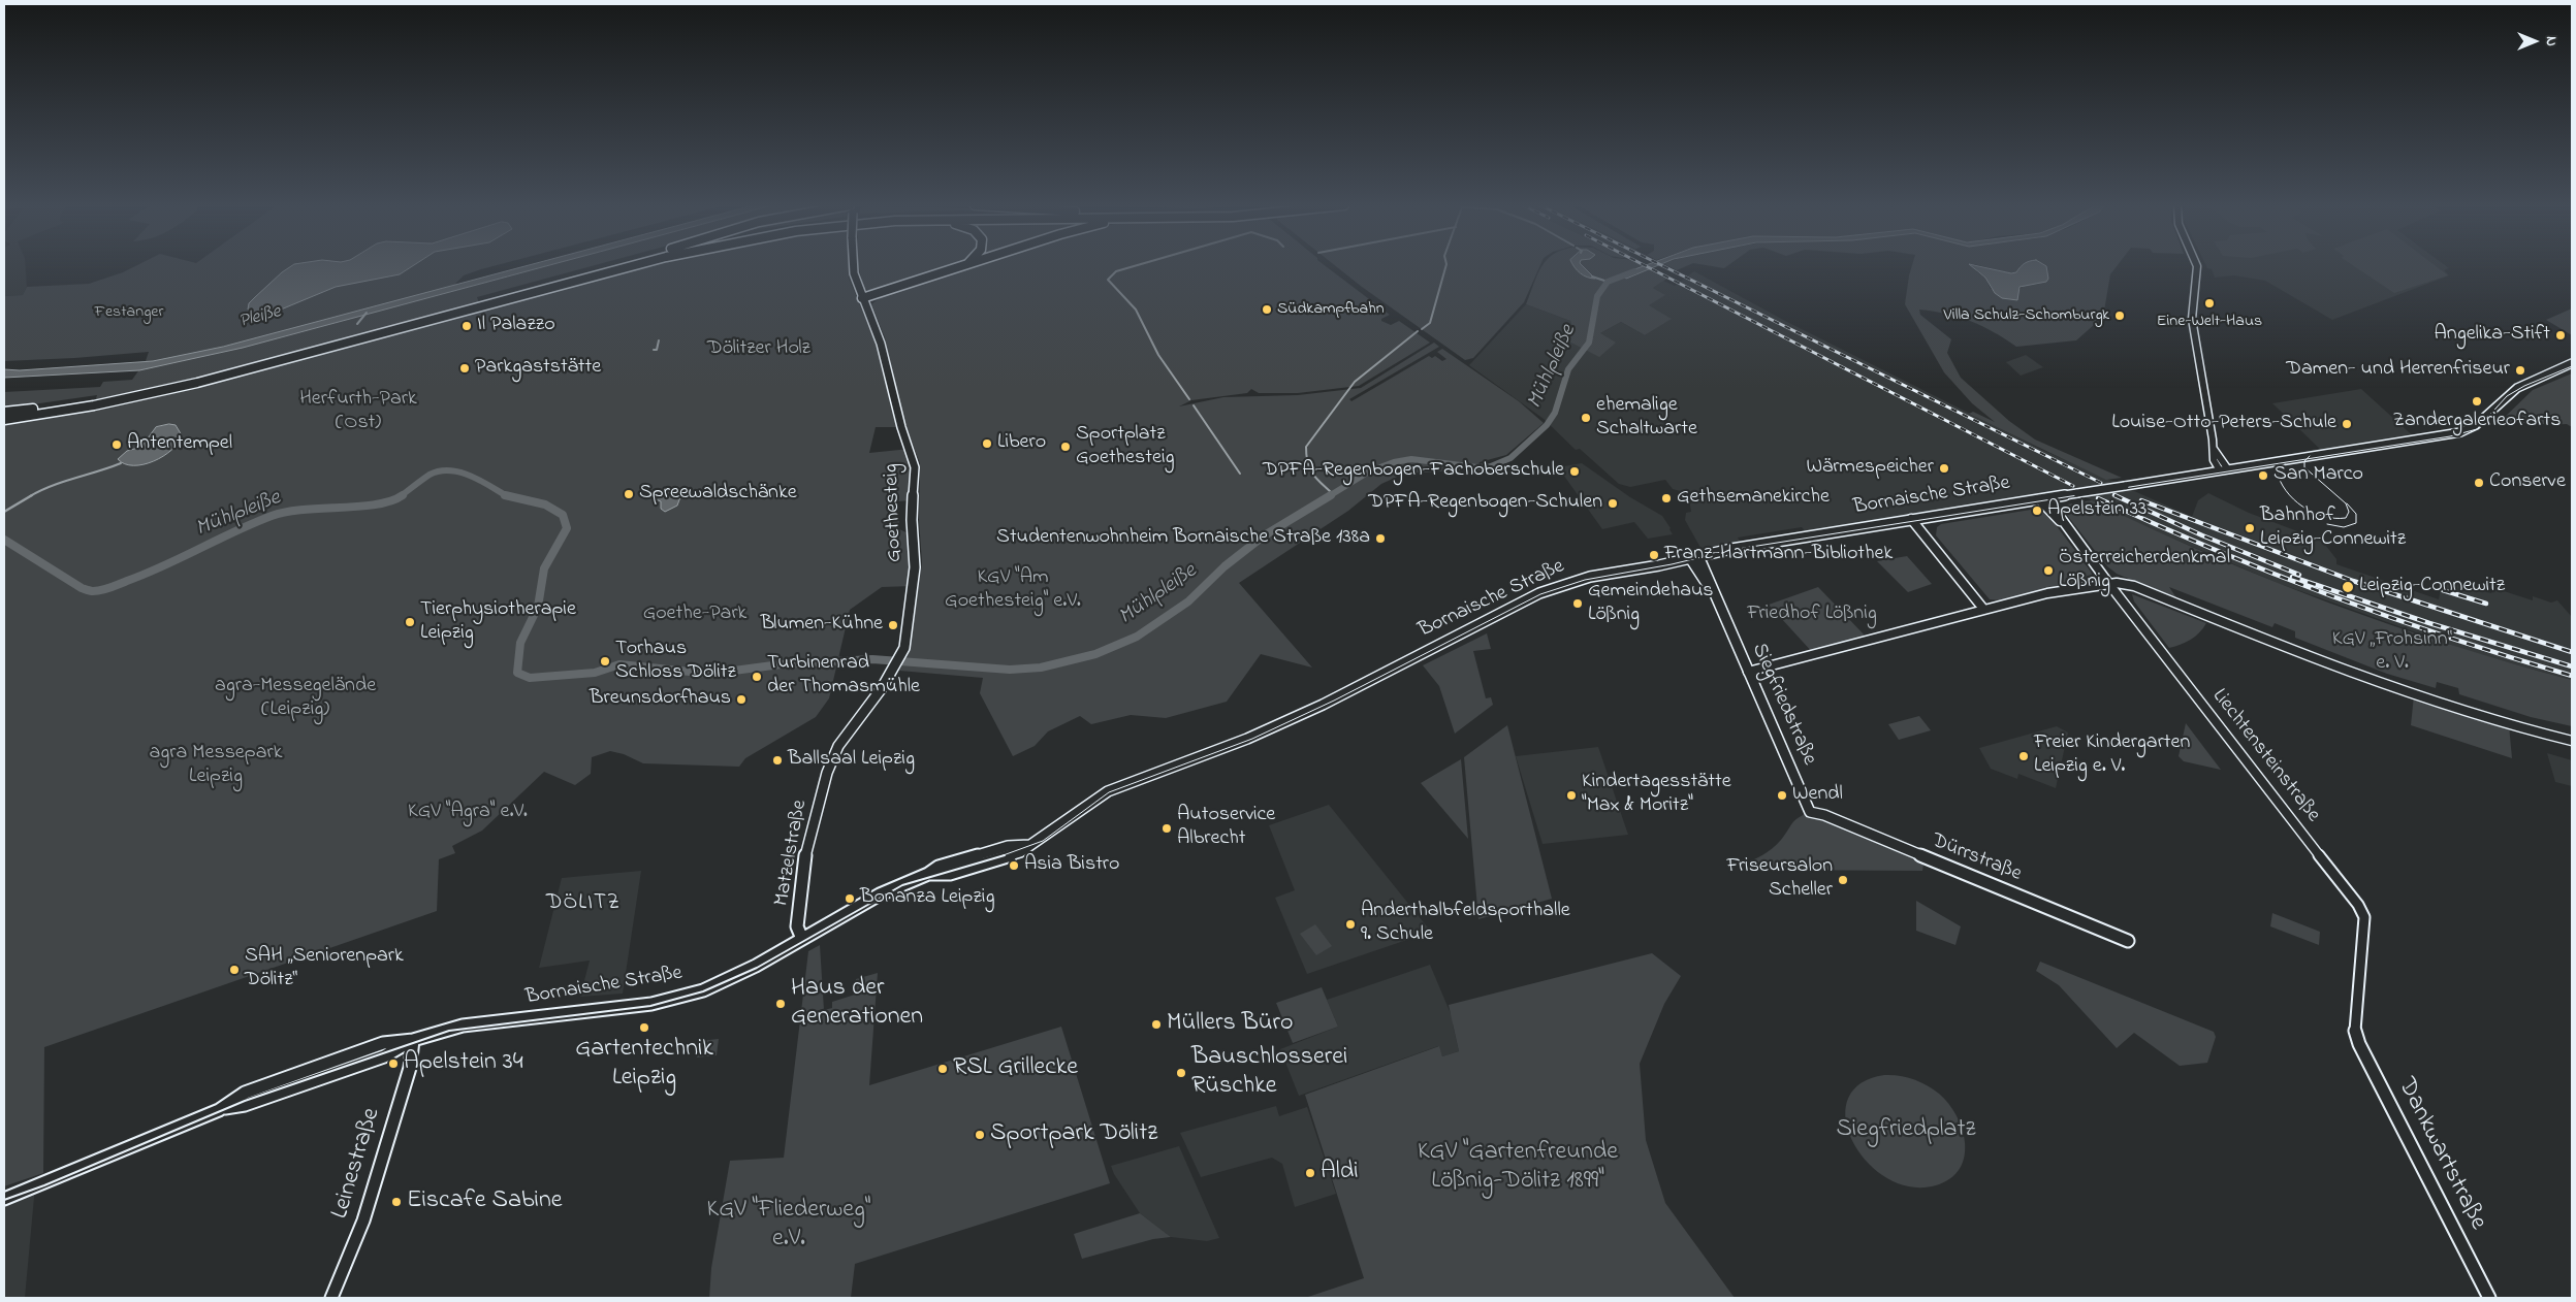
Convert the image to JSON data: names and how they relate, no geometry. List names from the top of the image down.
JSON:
{
  "streets": {
    "main road": [
      "Bornaische Straße",
      "Goethesteig",
      "Siegfriedstraße",
      "Matzelstraße",
      "Dürrstraße",
      "Dankwartstraße",
      "Leinestraße"
    ],
    "street": ["Liechtensteinstraße"]
  },
  "crossings": [
    ["Bornaische Straße", "Siegfriedstraße"],
    ["Bornaische Straße", "Liechtensteinstraße"],
    ["Bornaische Straße", "Matzelstraße"],
    ["Bornaische Straße", "Leinestraße"],
    ["Goethesteig", "Matzelstraße"],
    ["Siegfriedstraße", "Dürrstraße"],
    ["Liechtensteinstraße", "Dankwartstraße"]
  ],
  "districts": ["DÖLITZ"],
  "water": ["Pleiße", "Mühlpleiße"],
  "parks": [
    "Festanger",
    "Dölitzer Holz",
    "Herfurth-Park (Ost)",
    "KGV \"Am Goethesteig\" e.V.",
    "Goethe-Park",
    "Friedhof Lößnig",
    "KGV „Frohsinn“ e. V.",
    "agra-Messegelände (Leipzig)",
    "agra Messepark Leipzig",
    "KGV \"Agra\" e.V.",
    "Siegfriedplatz",
    "KGV \"Gartenfreunde Lößnig-Dölitz 1899\"",
    "KGV \"Fliederweg\" e.V."
  ],
  "places": [
    "Eine-Welt-Haus",
    "Südkampfbahn",
    "Villa Schulz-Schomburgk",
    "Il Palazzo",
    "Angelika-Stift",
    "Parkgaststätte",
    "Damen- und Herrenfriseur",
    "Zandergalerieofarts",
    "ehemalige Schaltwarte",
    "Louise-Otto-Peters-Schule",
    "Libero",
    "Antentempel",
    "Sportplatz Goethesteig",
    "Wärmespeicher",
    "DPFA-Regenbogen-Fachoberschule",
    "San Marco",
    "Conserve",
    "Spreewaldschänke",
    "Gethsemanekirche",
    "DPFA-Regenbogen-Schulen",
    "Apelstein 33",
    "Bahnhof Leipzig-Connewitz",
    "Studentenwohnheim Bornaische Straße 138a",
    "Franz-Hartmann-Bibliothek",
    "Österreicherdenkmal Lößnig",
    "Leipzig-Connewitz",
    "Gemeindehaus Lößnig",
    "Tierphysiotherapie Leipzig",
    "Blumen-Kühne",
    "Torhaus Schloss Dölitz",
    "Turbinenrad der Thomasmühle",
    "Breunsdorfhaus",
    "Freier Kindergarten Leipzig e. V.",
    "Ballsaal Leipzig",
    "Kindertagesstätte \"Max & Moritz\"",
    "Wendl",
    "Autoservice Albrecht",
    "Asia Bistro",
    "Friseursalon Scheller",
    "Bonanza Leipzig",
    "Anderthalbfeldsporthalle 9. Schule",
    "SAH „Seniorenpark Dölitz“",
    "Haus der Generationen",
    "Müllers Büro",
    "Gartentechnik Leipzig",
    "Apelstein 34",
    "RSL Grillecke",
    "Bauschlosserei Rüschke",
    "Sportpark Dölitz",
    "Aldi",
    "Eiscafe Sabine"
  ],
  "north": "right"
}
